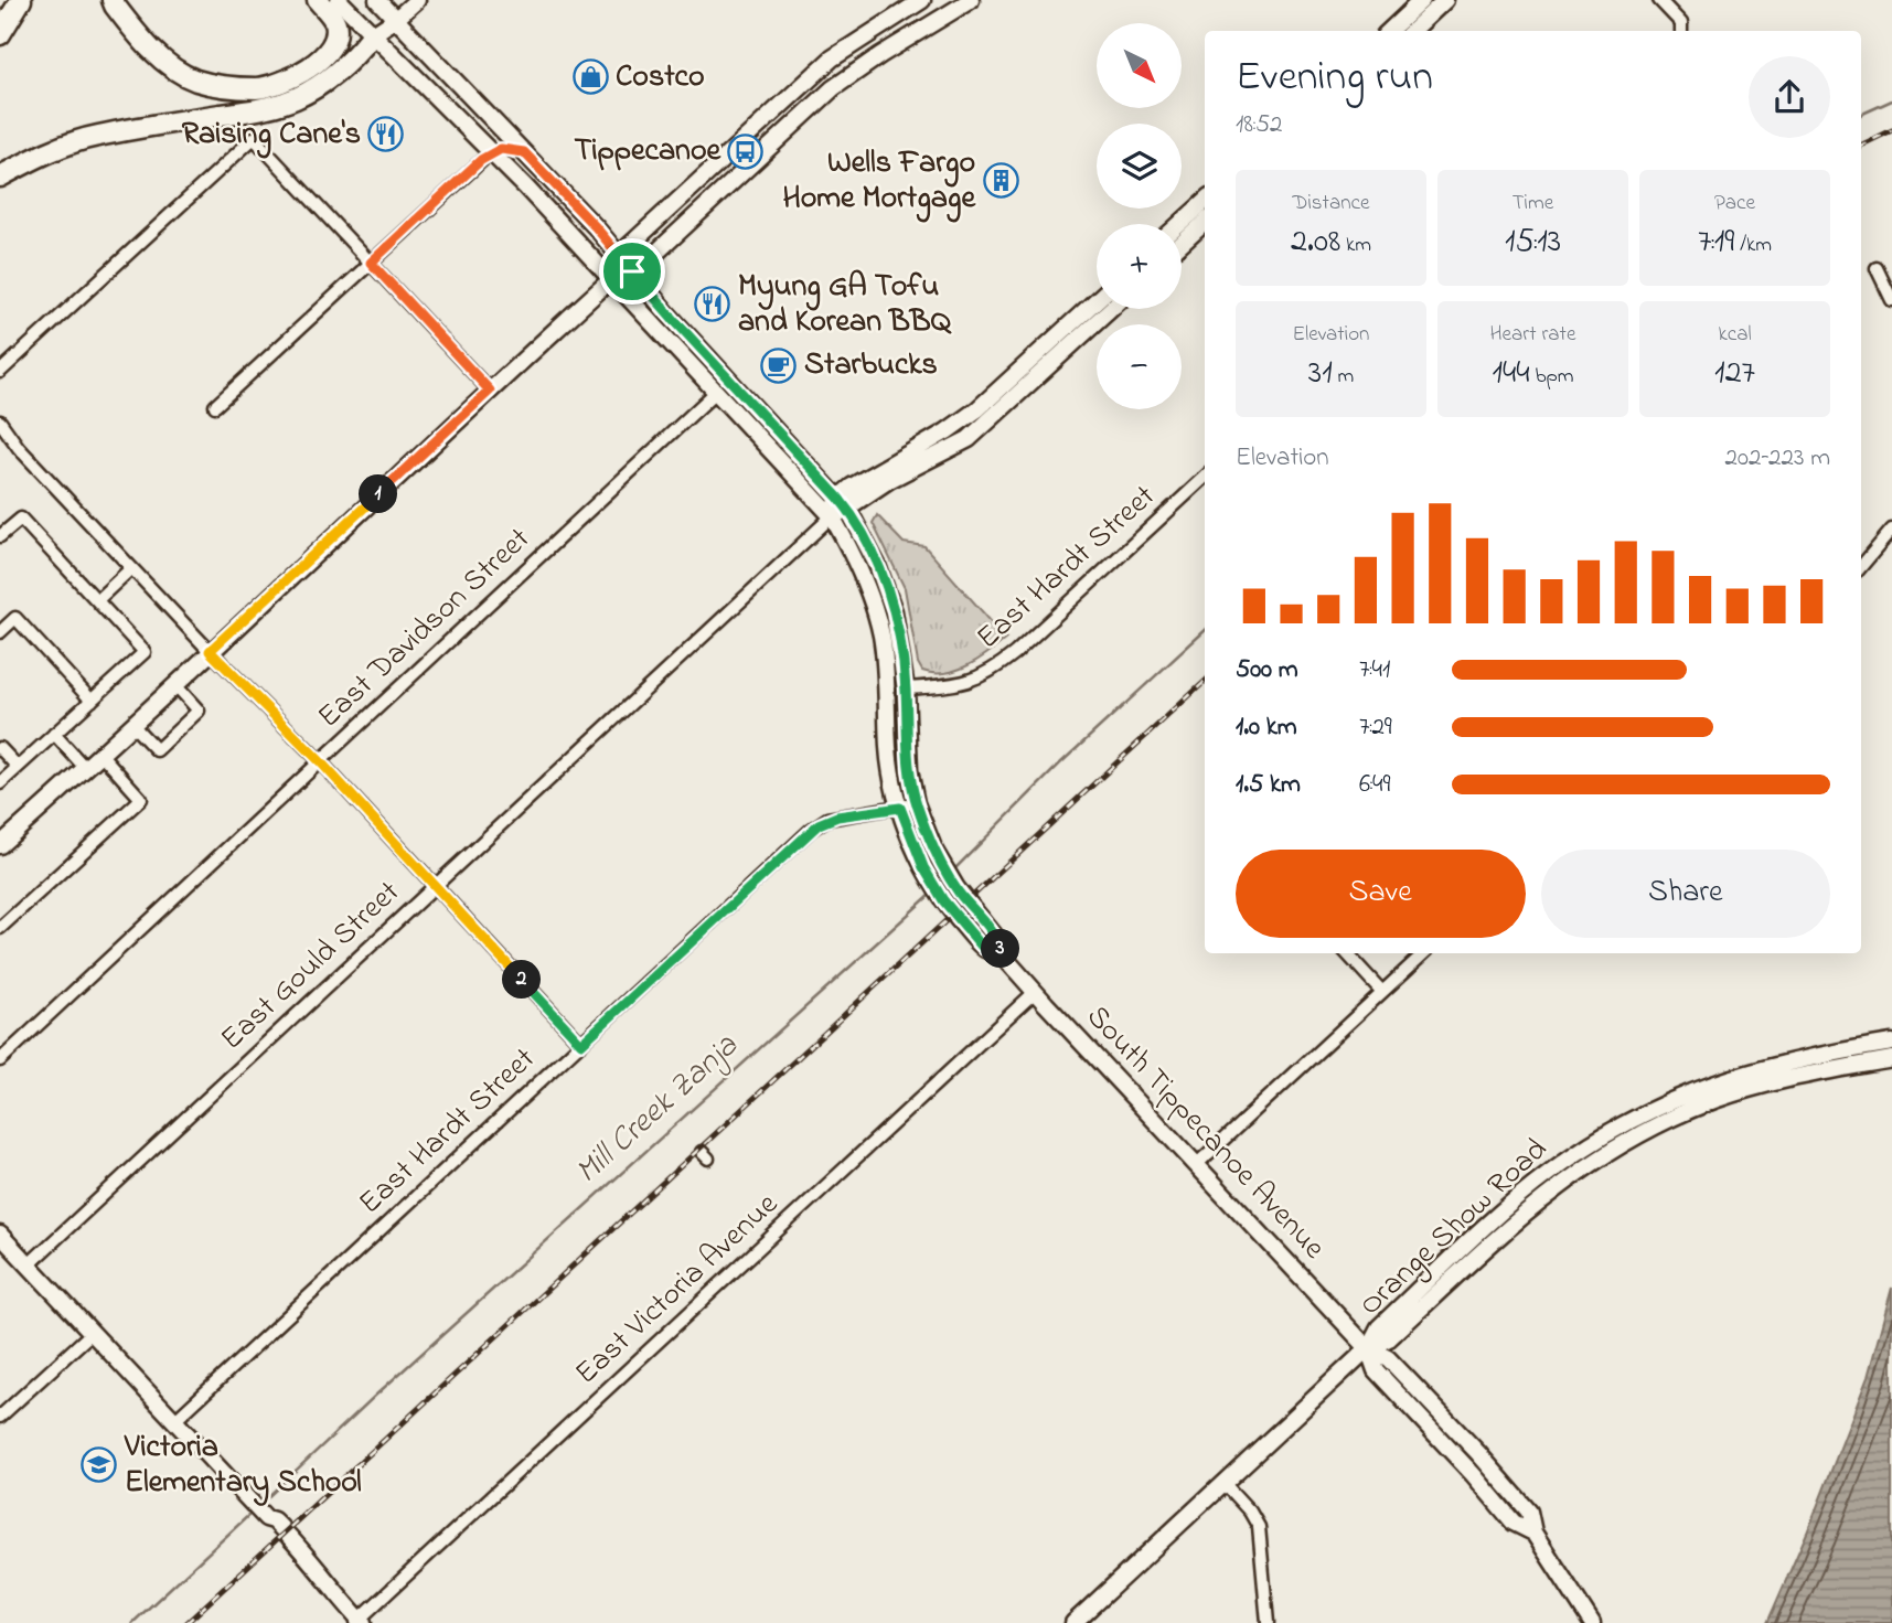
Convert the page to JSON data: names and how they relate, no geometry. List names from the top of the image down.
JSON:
{
  "streets": {
    "main road": ["South Tippecanoe Avenue", "Orange Show Road"],
    "street": [
      "East Hardt Street",
      "East Davidson Street",
      "East Gould Street",
      "East Victoria Avenue"
    ]
  },
  "crossings": [
    ["East Hardt Street", "South Tippecanoe Avenue"],
    ["East Davidson Street", "South Tippecanoe Avenue"],
    ["East Gould Street", "South Tippecanoe Avenue"],
    ["South Tippecanoe Avenue", "Orange Show Road"],
    ["South Tippecanoe Avenue", "East Victoria Avenue"]
  ],
  "water": ["Mill Creek Zanja"],
  "places": {
    "shop": ["Costco"],
    "restaurant": ["Raising Cane's", "Myung GA Tofu and Korean BBQ"],
    "bus stop": ["Tippecanoe"],
    "building": ["Wells Fargo Home Mortgage"],
    "cafe": ["Starbucks"],
    "school or university": ["Victoria Elementary School"]
  },
  "north": "bottom right",
  "page": {
    "map_buttons": ["+", "−"],
    "heading": ["Evening run", "18:52"],
    "stats": [
      ["Distance", "2.08 km"],
      ["Time", "15:13"],
      ["Pace", "7:19 /km"],
      ["Elevation", "31 m"],
      ["Heart rate", "144 bpm"],
      ["kcal", "127"]
    ],
    "chart": ["Elevation", "202–223 m"],
    "pins": ["1", "3", "2"],
    "list": [
      {
        "name": "500 m",
        "note": "7:41"
      },
      {
        "name": "1.0 km",
        "note": "7:29"
      },
      {
        "name": "1.5 km",
        "note": "6:49"
      }
    ],
    "buttons": ["Save", "Share"]
  }
}
